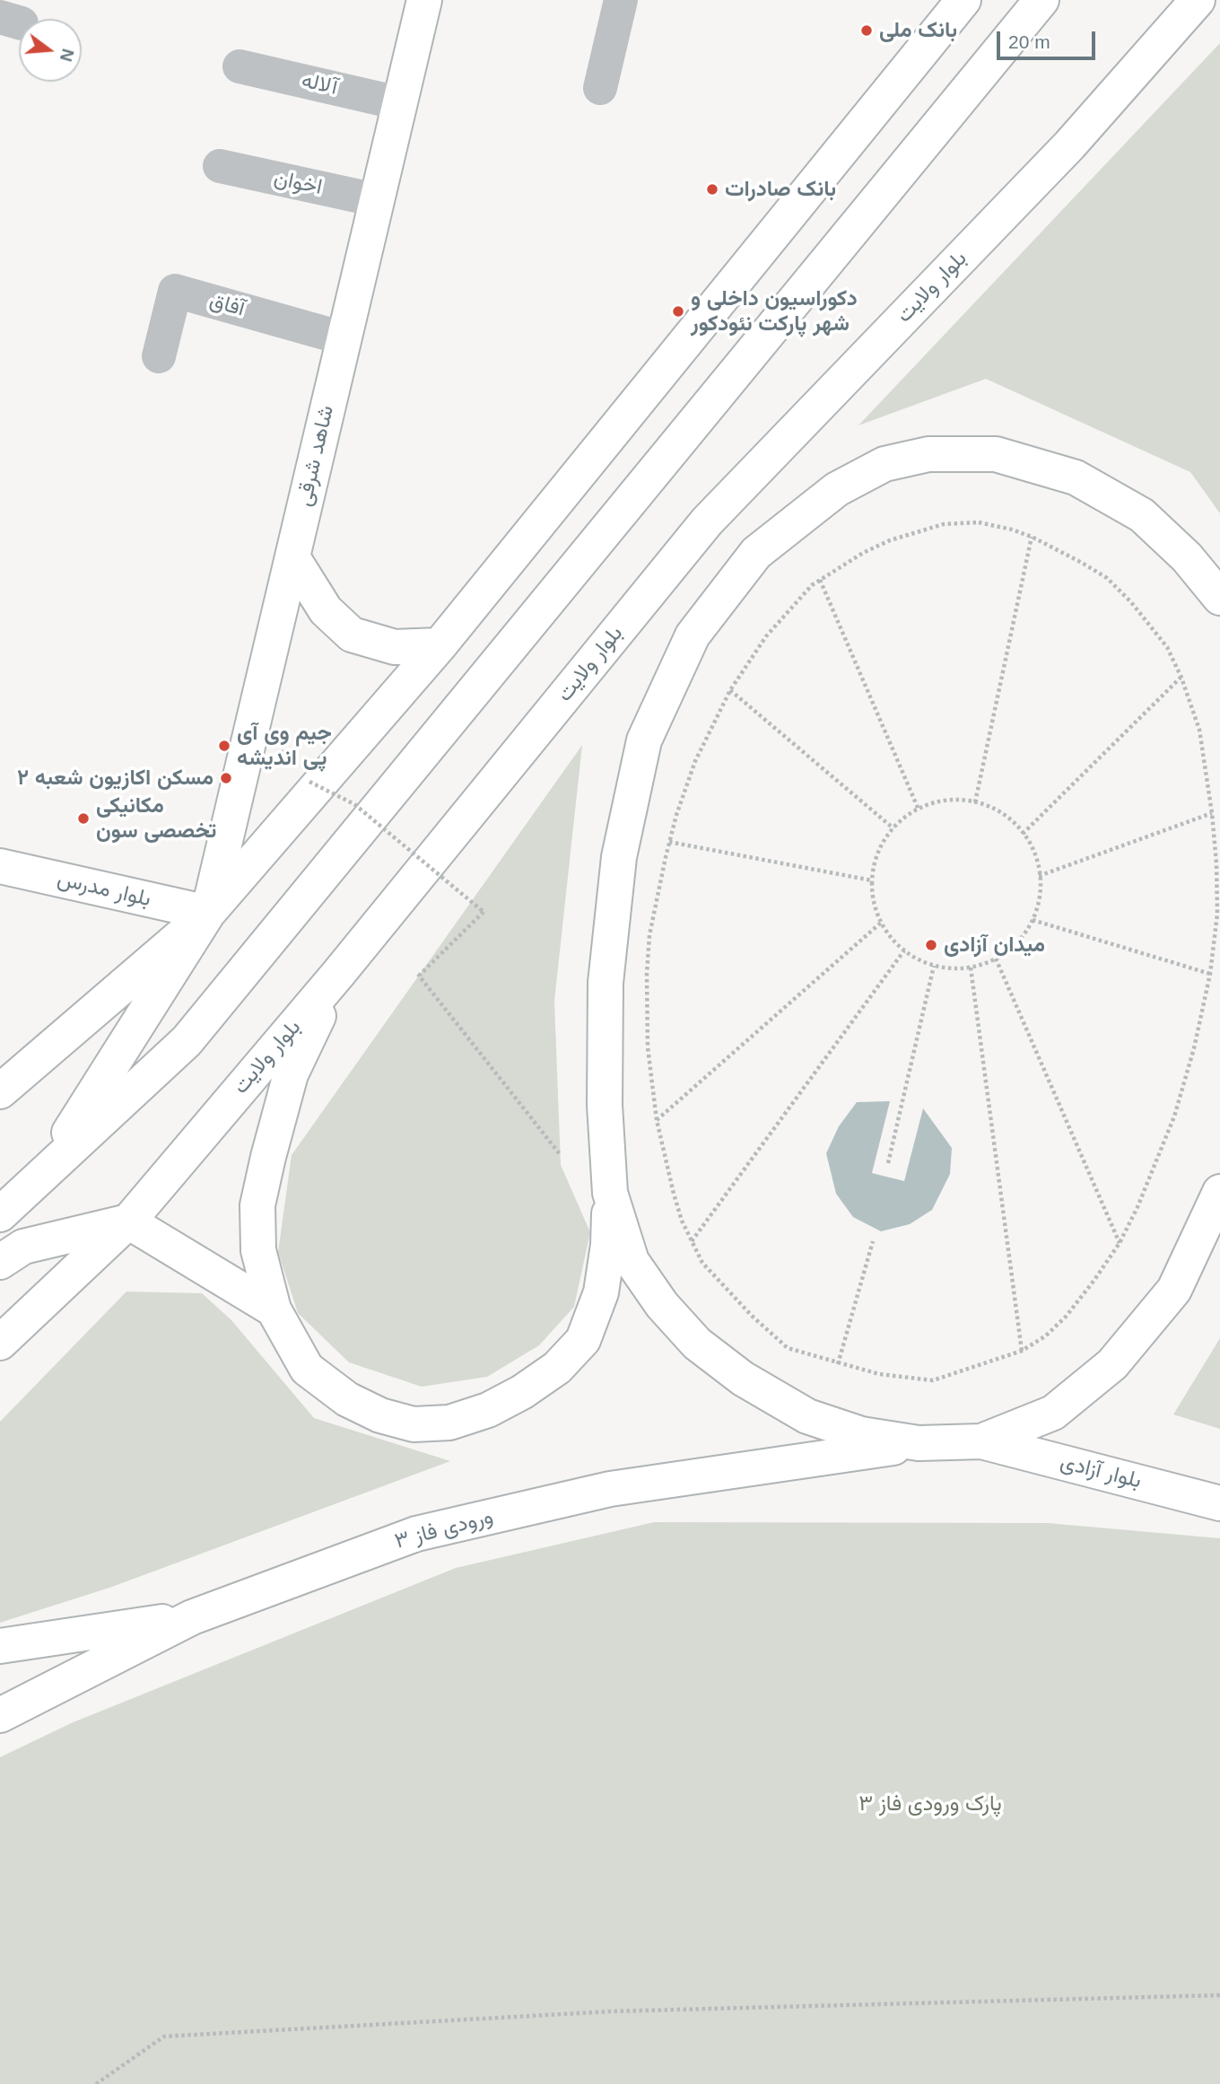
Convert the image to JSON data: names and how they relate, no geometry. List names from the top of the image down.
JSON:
{
  "streets": {
    "main road": [
      "بلوار ولایت",
      "شاهد شرقی",
      "بلوار مدرس",
      "بلوار آزادی",
      "ورودی فاز ۳"
    ],
    "street": ["آلاله", "اخوان", "آفاق"]
  },
  "crossings": [
    ["آلاله", "شاهد شرقی"],
    ["اخوان", "شاهد شرقی"],
    ["آفاق", "شاهد شرقی"],
    ["شاهد شرقی", "بلوار مدرس"]
  ],
  "parks": ["پارک ورودی فاز ۳"],
  "places": [
    "بانک ملی",
    "بانک صادرات",
    "دکوراسیون داخلی و شهر پارکت نئودکور",
    "جیم وی آی پی اندیشه",
    "مسکن اکازیون شعبه ۲",
    "مکانیکی تخصصی سون",
    "میدان آزادی"
  ],
  "scale_bar": "20 m",
  "north": "right"
}
